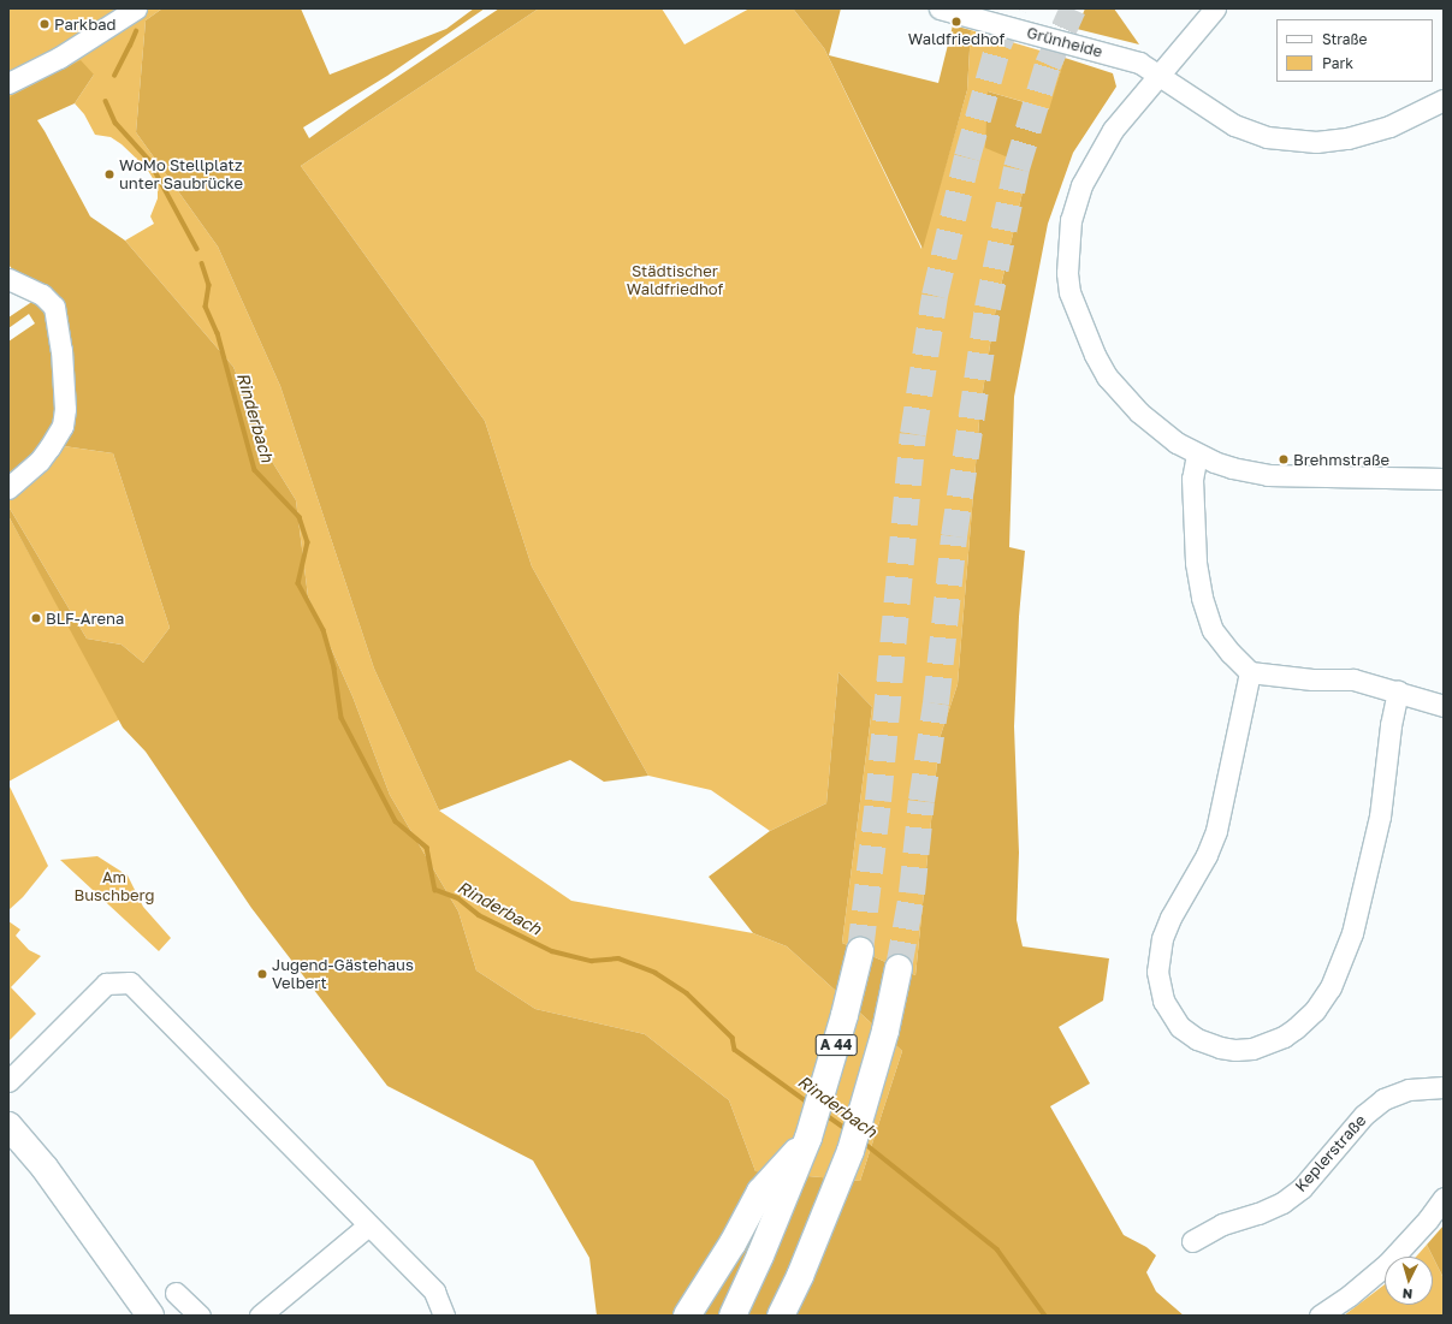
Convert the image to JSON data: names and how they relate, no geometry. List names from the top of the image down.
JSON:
{
  "streets": {
    "main road": ["A 44"],
    "street": ["Grünheide", "Keplerstraße"]
  },
  "water": ["Rinderbach"],
  "parks": ["Städtischer Waldfriedhof", "Am Buschberg"],
  "places": [
    "Waldfriedhof",
    "Parkbad",
    "WoMo Stellplatz unter Saubrücke",
    "Brehmstraße",
    "BLF-Arena",
    "Jugend-Gästehaus Velbert"
  ],
  "legend": ["Straße", "Park"],
  "north": "bottom"
}
